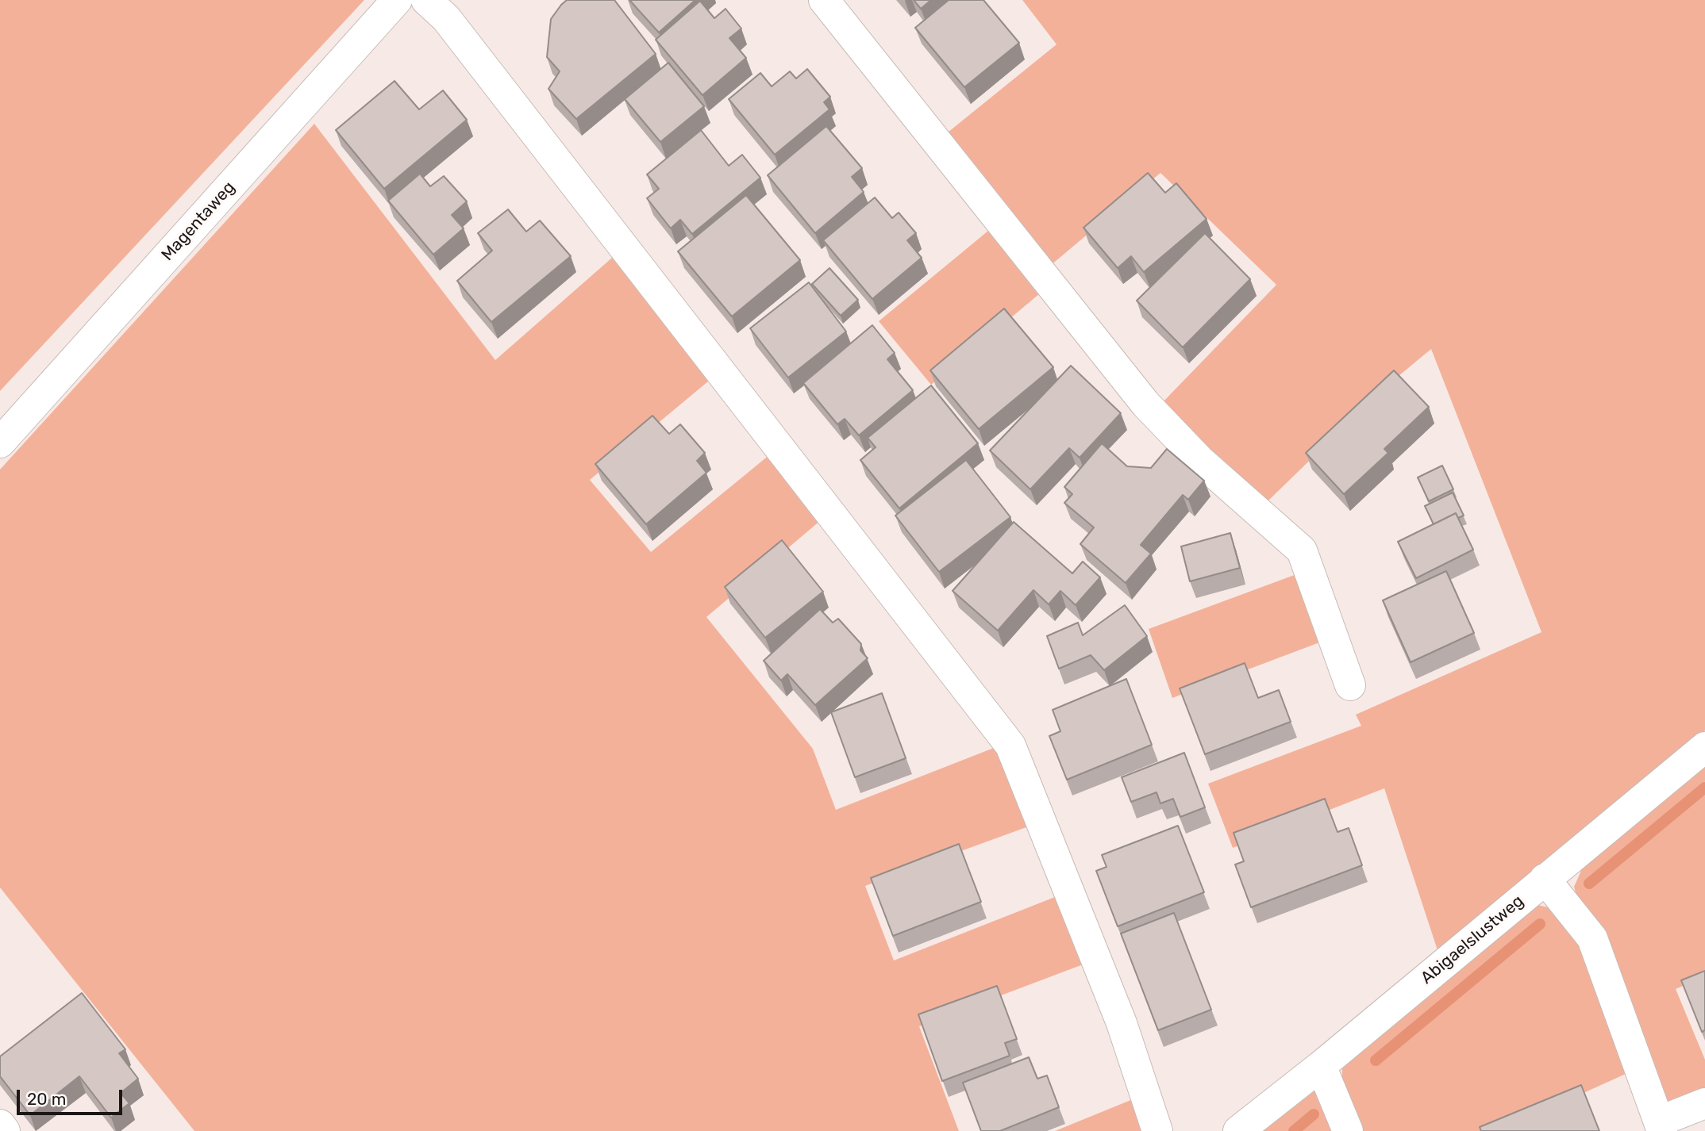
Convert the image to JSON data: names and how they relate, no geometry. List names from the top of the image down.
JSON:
{
  "streets": {
    "street": ["Magentaweg", "Abigaelslustweg"]
  },
  "scale_bar": "20 m"
}
